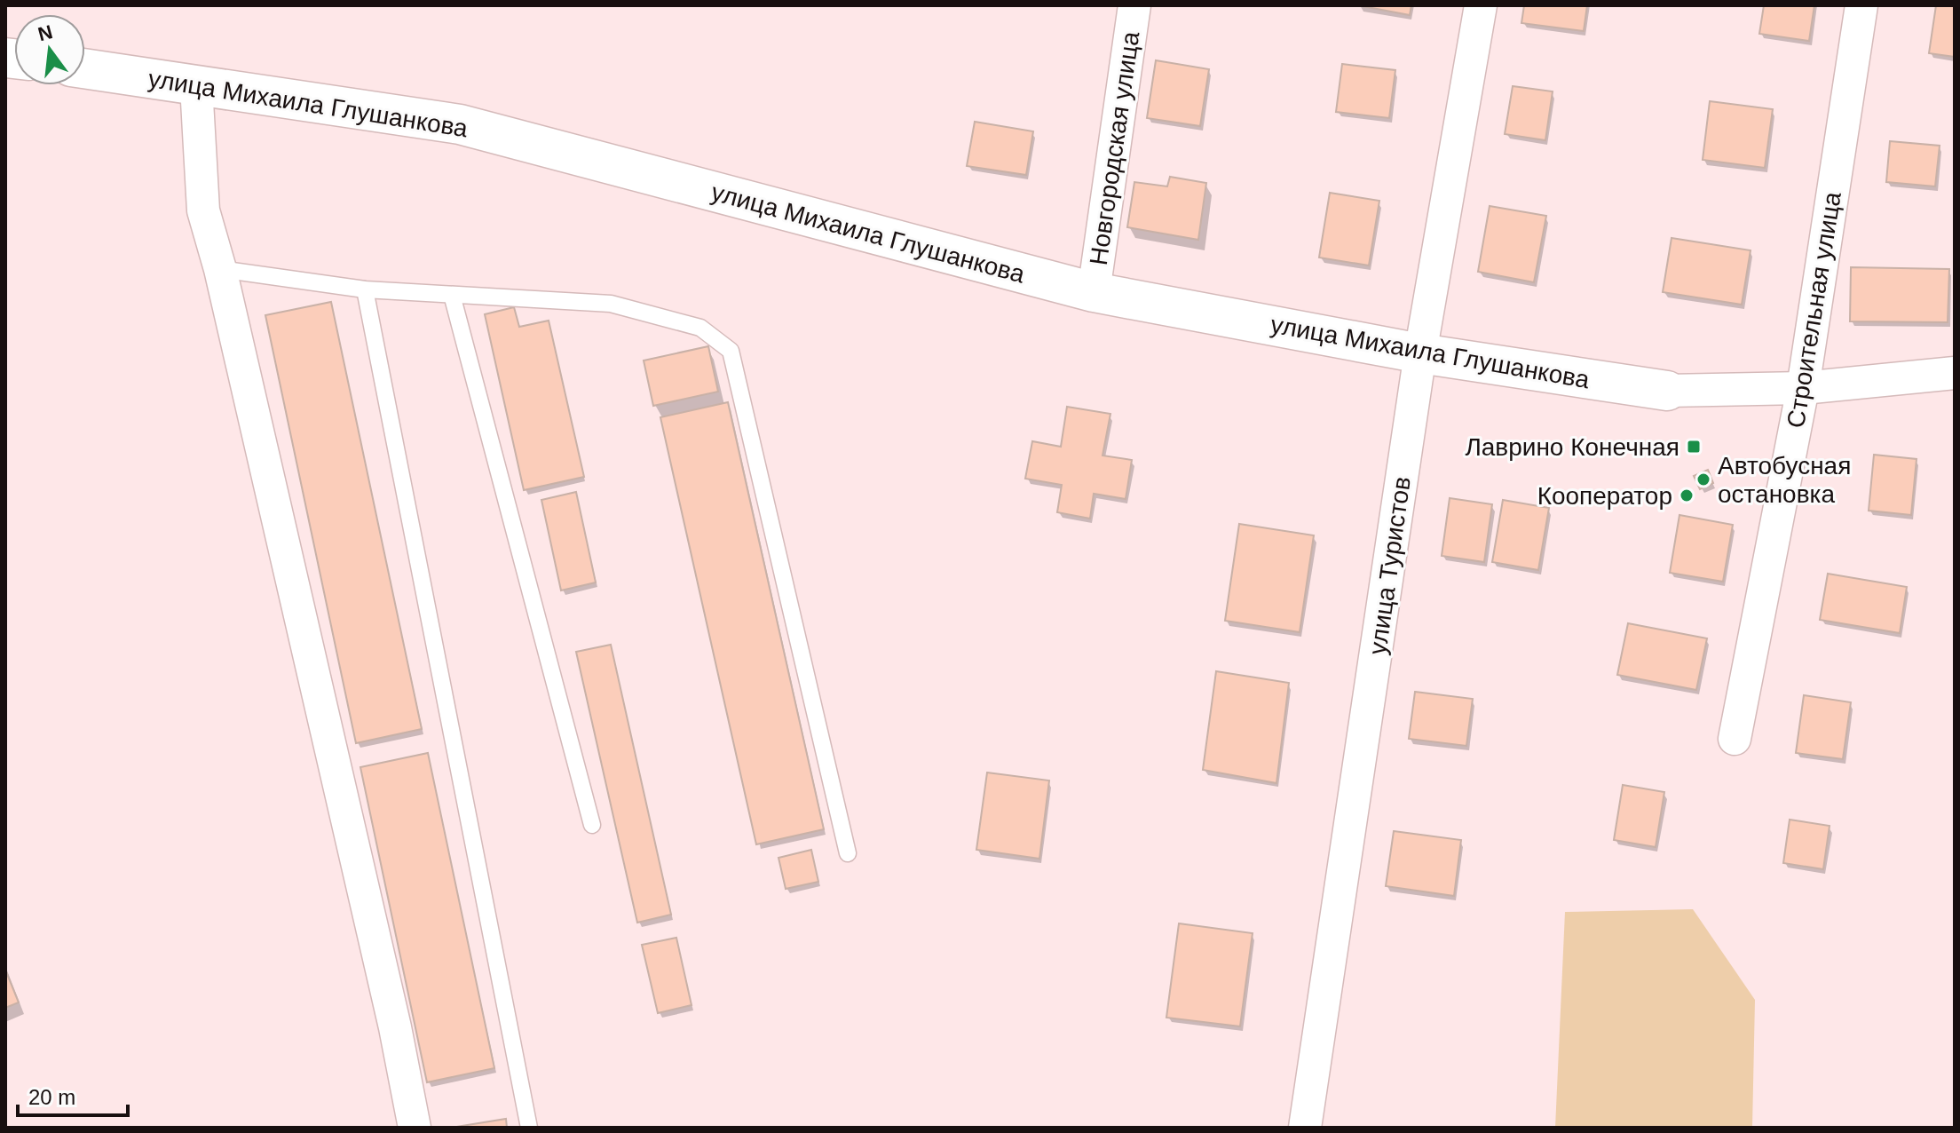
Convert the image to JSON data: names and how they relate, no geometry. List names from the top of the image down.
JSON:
{
  "streets": {
    "street": [
      "улица Михаила Глушанкова",
      "Новгородская улица",
      "Строительная улица",
      "улица Туристов"
    ]
  },
  "crossings": [
    ["улица Михаила Глушанкова", "Новгородская улица"],
    ["улица Михаила Глушанкова", "улица Туристов"]
  ],
  "places": {
    "transit": ["Лаврино Конечная"],
    "other": ["Автобусная остановка", "Кооператор"]
  },
  "scale_bar": "20 m",
  "north": "top"
}
